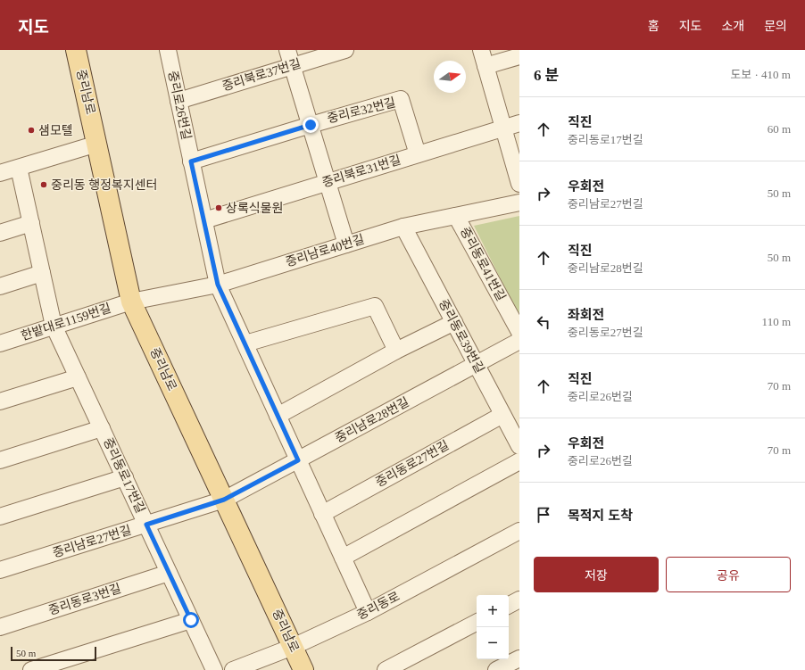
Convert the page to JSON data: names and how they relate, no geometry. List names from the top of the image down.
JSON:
{
  "streets": {
    "main road": ["중리남로"],
    "street": [
      "중리북로37번길",
      "중리로26번길",
      "중리로32번길",
      "중리북로31번길",
      "중리남로40번길",
      "중리동로41번길",
      "한밭대로1159번길",
      "중리동로39번길",
      "중리남로28번길",
      "중리동로27번길",
      "중리동로17번길",
      "중리남로27번길",
      "중리동로3번길",
      "중리동로"
    ]
  },
  "crossings": [
    ["중리북로37번길", "중리로26번길"],
    ["중리북로37번길", "중리로32번길"],
    ["중리남로", "중리남로40번길"],
    ["중리남로", "한밭대로1159번길"],
    ["중리남로", "중리남로28번길"],
    ["중리남로", "중리남로27번길"],
    ["중리남로", "중리동로"],
    ["중리로26번길", "중리북로31번길"],
    ["중리로26번길", "중리남로40번길"],
    ["중리로32번길", "중리북로31번길"],
    ["중리로32번길", "중리남로40번길"],
    ["중리남로40번길", "중리동로41번길"],
    ["중리남로40번길", "한밭대로1159번길"],
    ["중리남로40번길", "중리동로39번길"],
    ["한밭대로1159번길", "중리동로17번길"],
    ["중리동로39번길", "중리남로28번길"],
    ["중리동로39번길", "중리동로27번길"],
    ["중리남로28번길", "중리남로27번길"],
    ["중리동로17번길", "중리남로27번길"],
    ["중리동로17번길", "중리동로3번길"]
  ],
  "places": ["샘모텔", "중리동 행정복지센터", "상록식물원"],
  "scale_bar": "50 m",
  "north": "right",
  "page": {
    "header": "지도",
    "nav": [
      "홈",
      "지도",
      "소개",
      "문의"
    ],
    "heading": ["6 분", "도보 · 410 m"],
    "list": [
      ["직진", "중리동로17번길", "60 m"],
      ["우회전", "중리남로27번길", "50 m"],
      ["직진", "중리남로28번길", "50 m"],
      ["좌회전", "중리동로27번길", "110 m"],
      ["직진", "중리로26번길", "70 m"],
      ["우회전", "중리로26번길", "70 m"],
      "목적지 도착"
    ],
    "buttons": ["저장", "공유"],
    "map_buttons": ["+", "−"],
    "scale": "50 m"
  }
}
